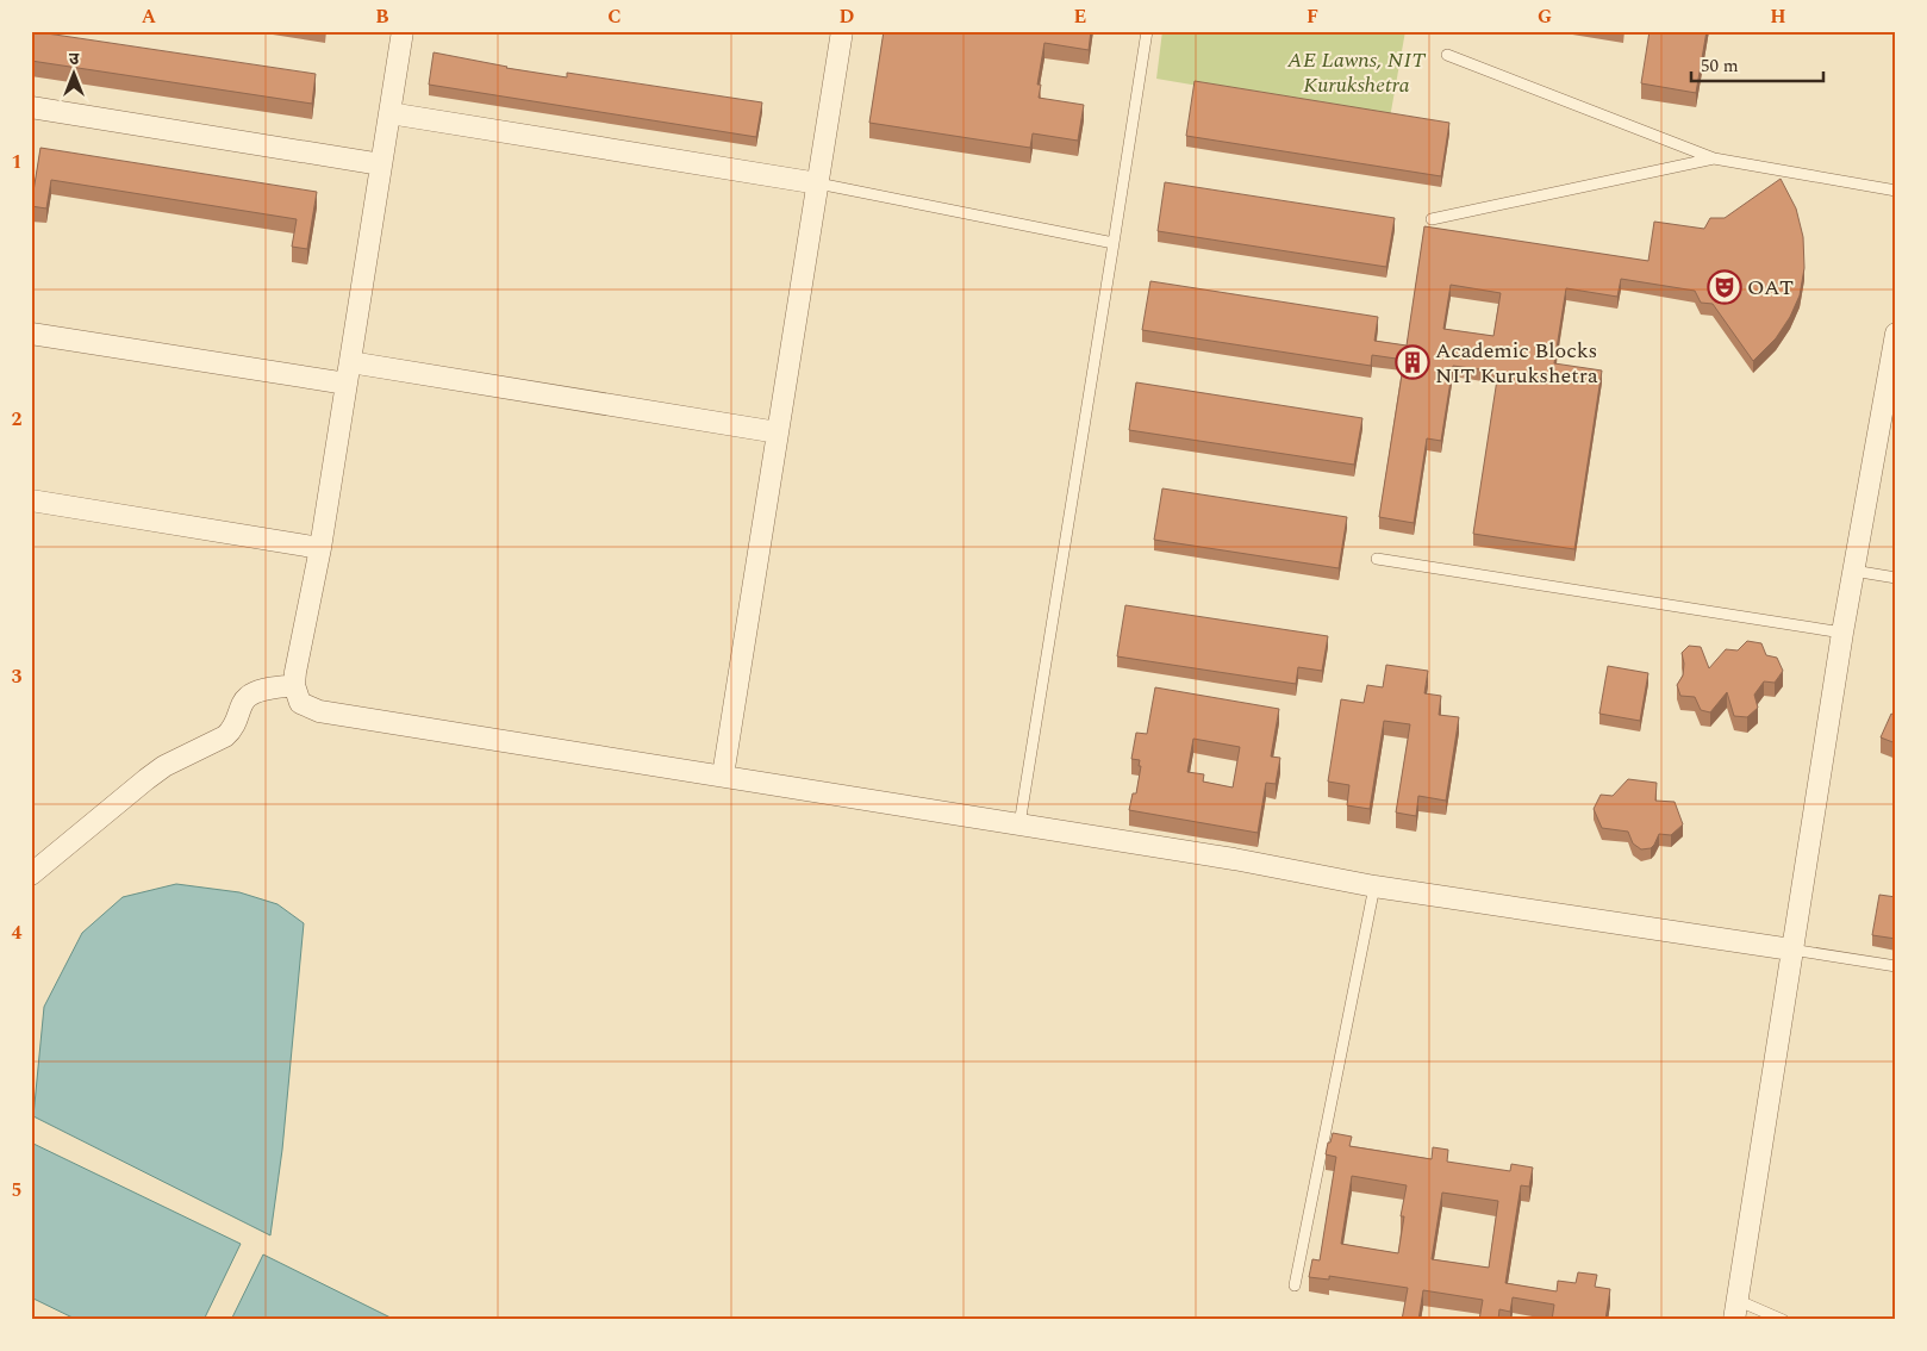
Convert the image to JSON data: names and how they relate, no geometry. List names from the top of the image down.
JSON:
{
  "parks": ["AE Lawns, NIT Kurukshetra"],
  "places": {
    "theatre": ["OAT"],
    "building": ["Academic Blocks NIT Kurukshetra"]
  },
  "scale_bar": "50 m",
  "north": "top",
  "grid": {
    "columns": [
      "A",
      "B",
      "C",
      "D",
      "E",
      "F",
      "G",
      "H"
    ],
    "rows": [
      "1",
      "2",
      "3",
      "4",
      "5"
    ]
  }
}
